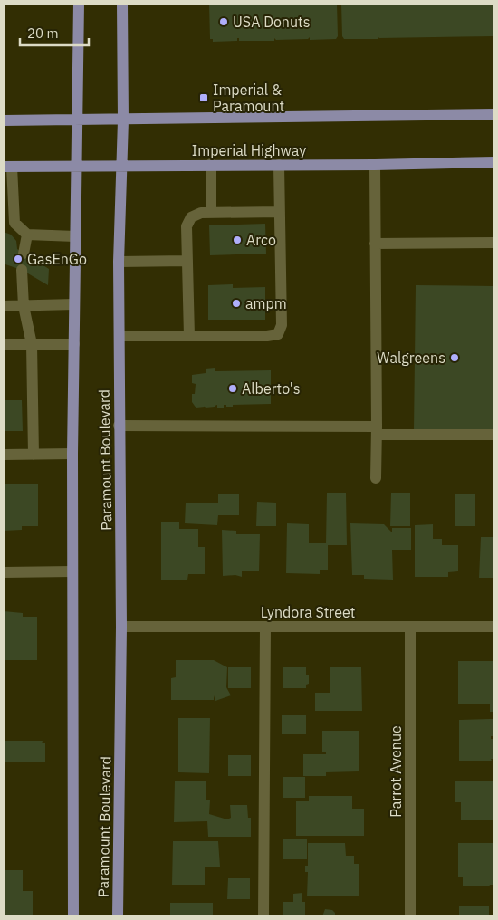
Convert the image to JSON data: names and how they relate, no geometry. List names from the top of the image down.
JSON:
{
  "streets": {
    "main road": ["Imperial Highway", "Paramount Boulevard"],
    "street": ["Lyndora Street", "Parrot Avenue"]
  },
  "crossings": [
    ["Imperial Highway", "Paramount Boulevard"],
    ["Paramount Boulevard", "Lyndora Street"],
    ["Lyndora Street", "Parrot Avenue"]
  ],
  "places": {
    "other": [
      "USA Donuts",
      "Arco",
      "GasEnGo",
      "ampm",
      "Walgreens",
      "Alberto's"
    ],
    "transit": ["Imperial & Paramount"]
  },
  "scale_bar": "20 m"
}
